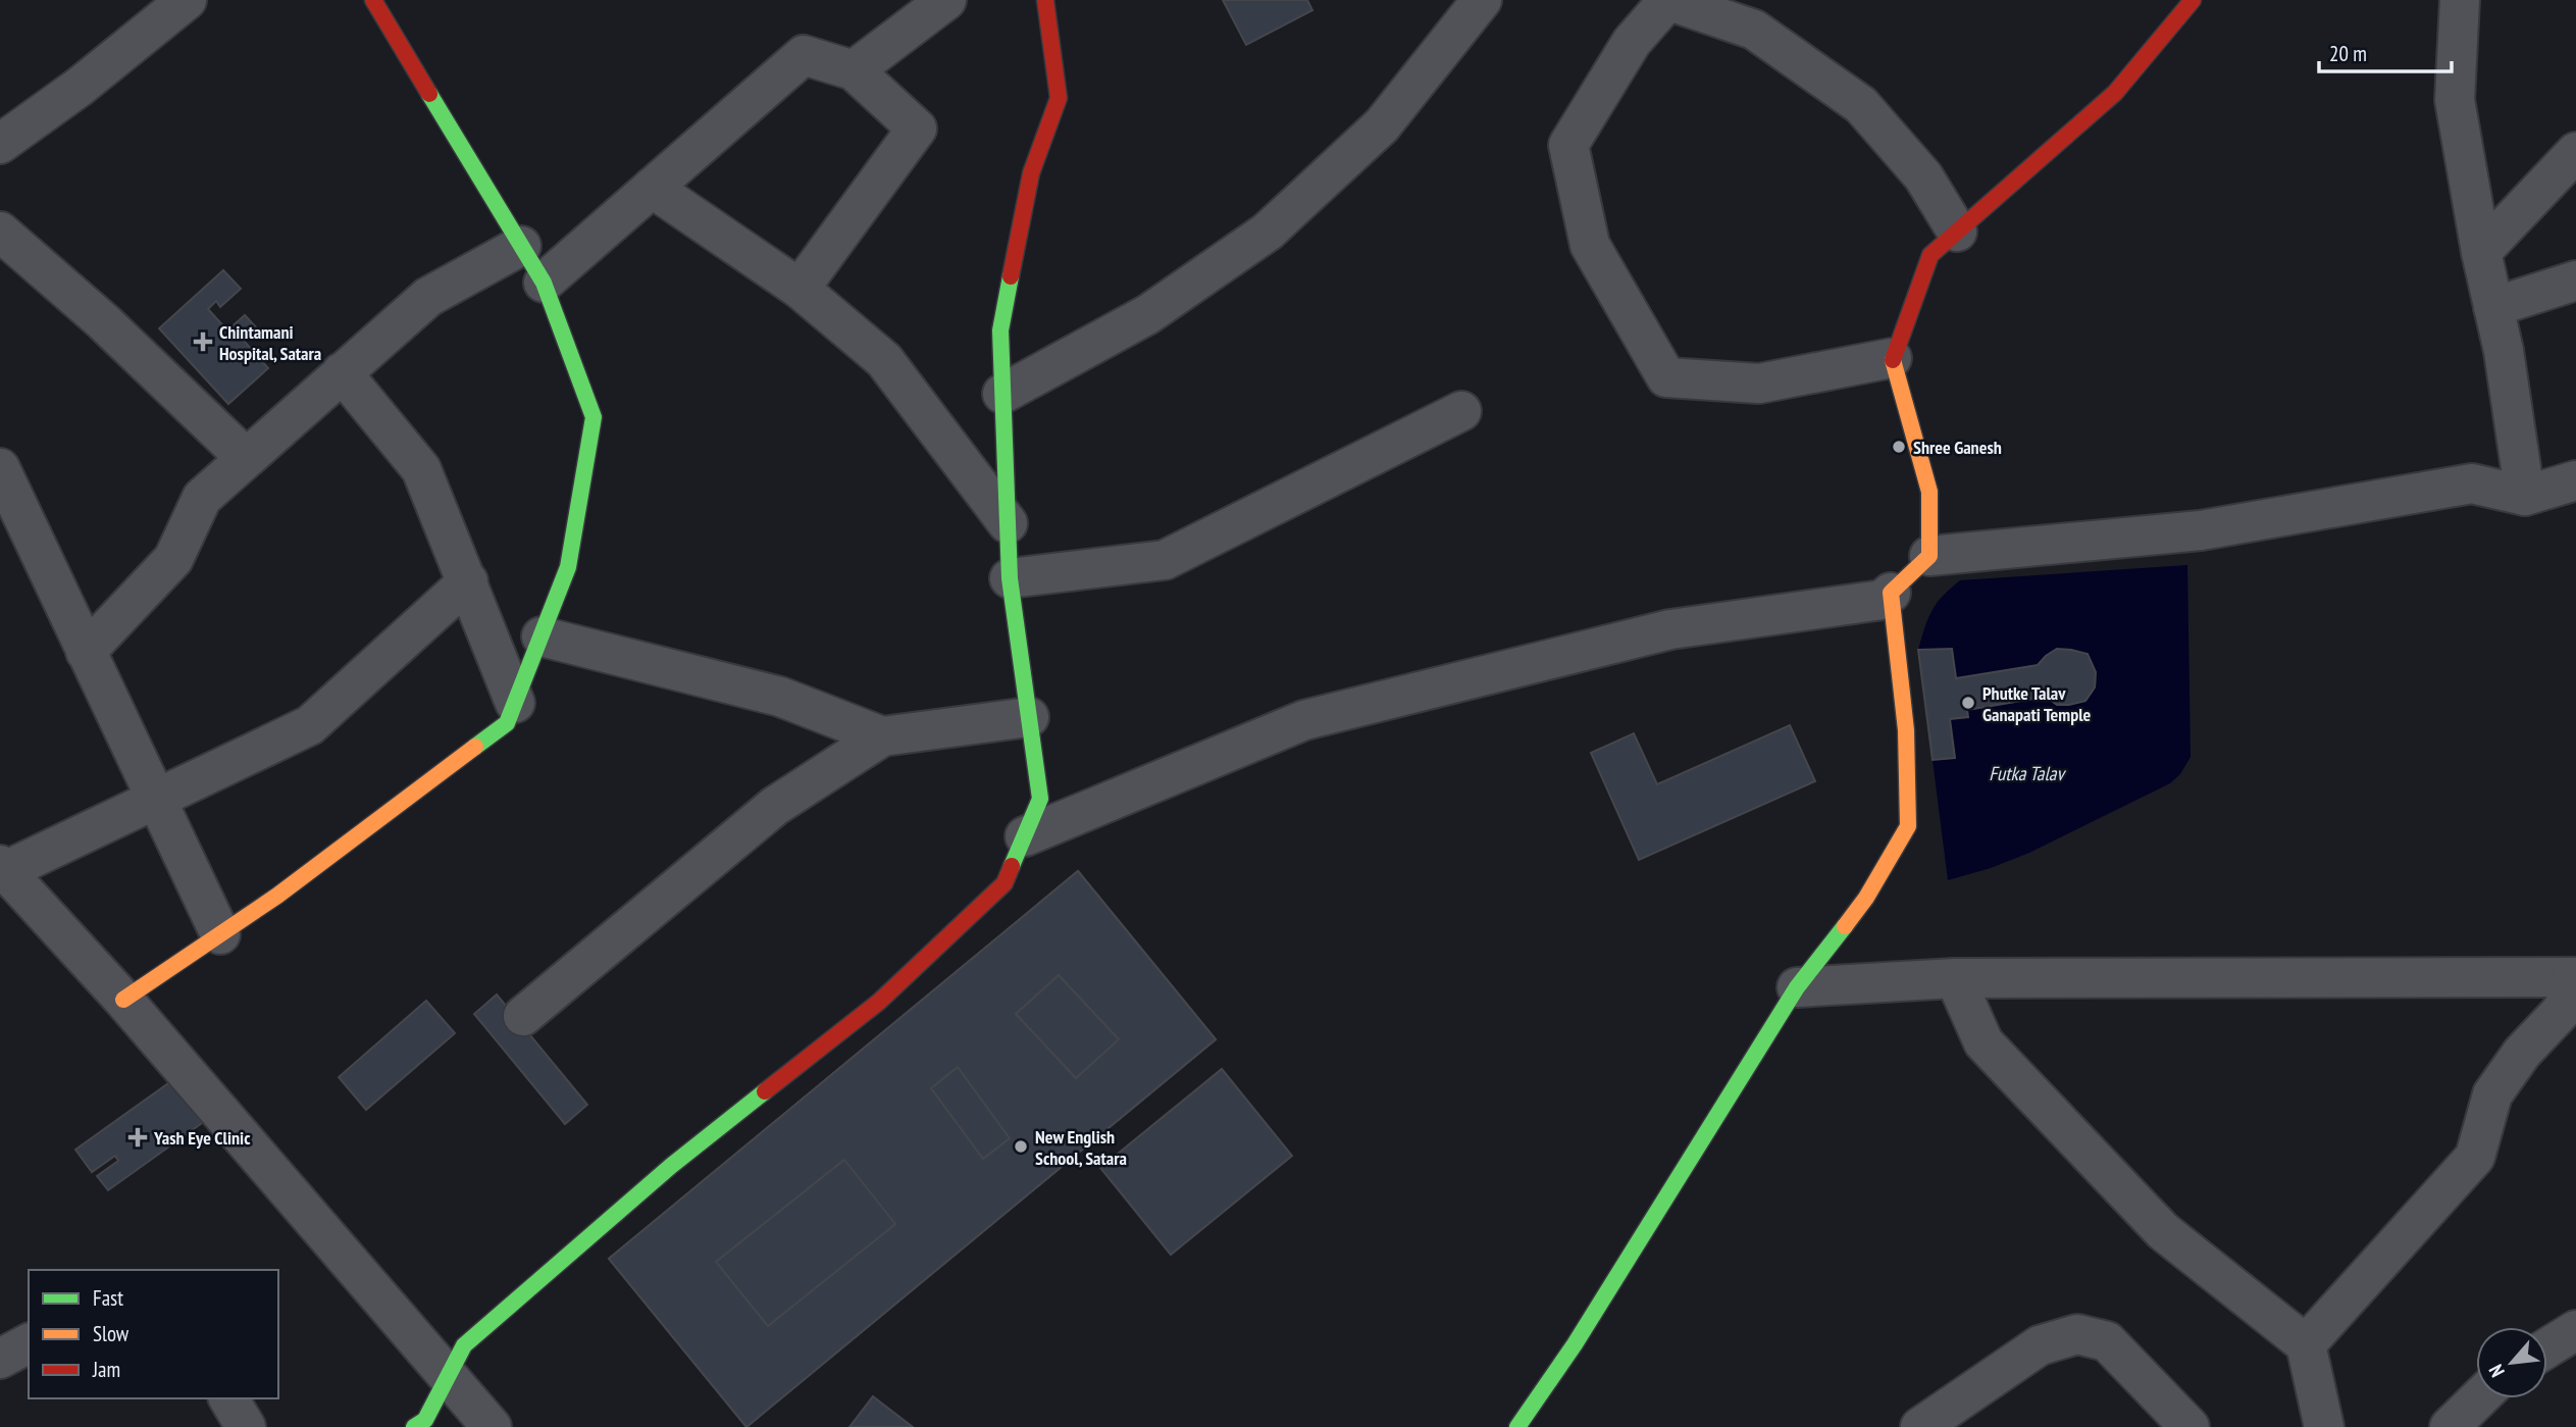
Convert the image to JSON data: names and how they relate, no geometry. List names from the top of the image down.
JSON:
{
  "water": ["Futka Talav"],
  "places": {
    "health": ["Chintamani Hospital, Satara", "Yash Eye Clinic"],
    "other": ["Shree Ganesh", "Phutke Talav Ganapati Temple", "New English School, Satara"]
  },
  "legend": ["Fast", "Slow", "Jam"],
  "scale_bar": "20 m",
  "north": "bottom left"
}
